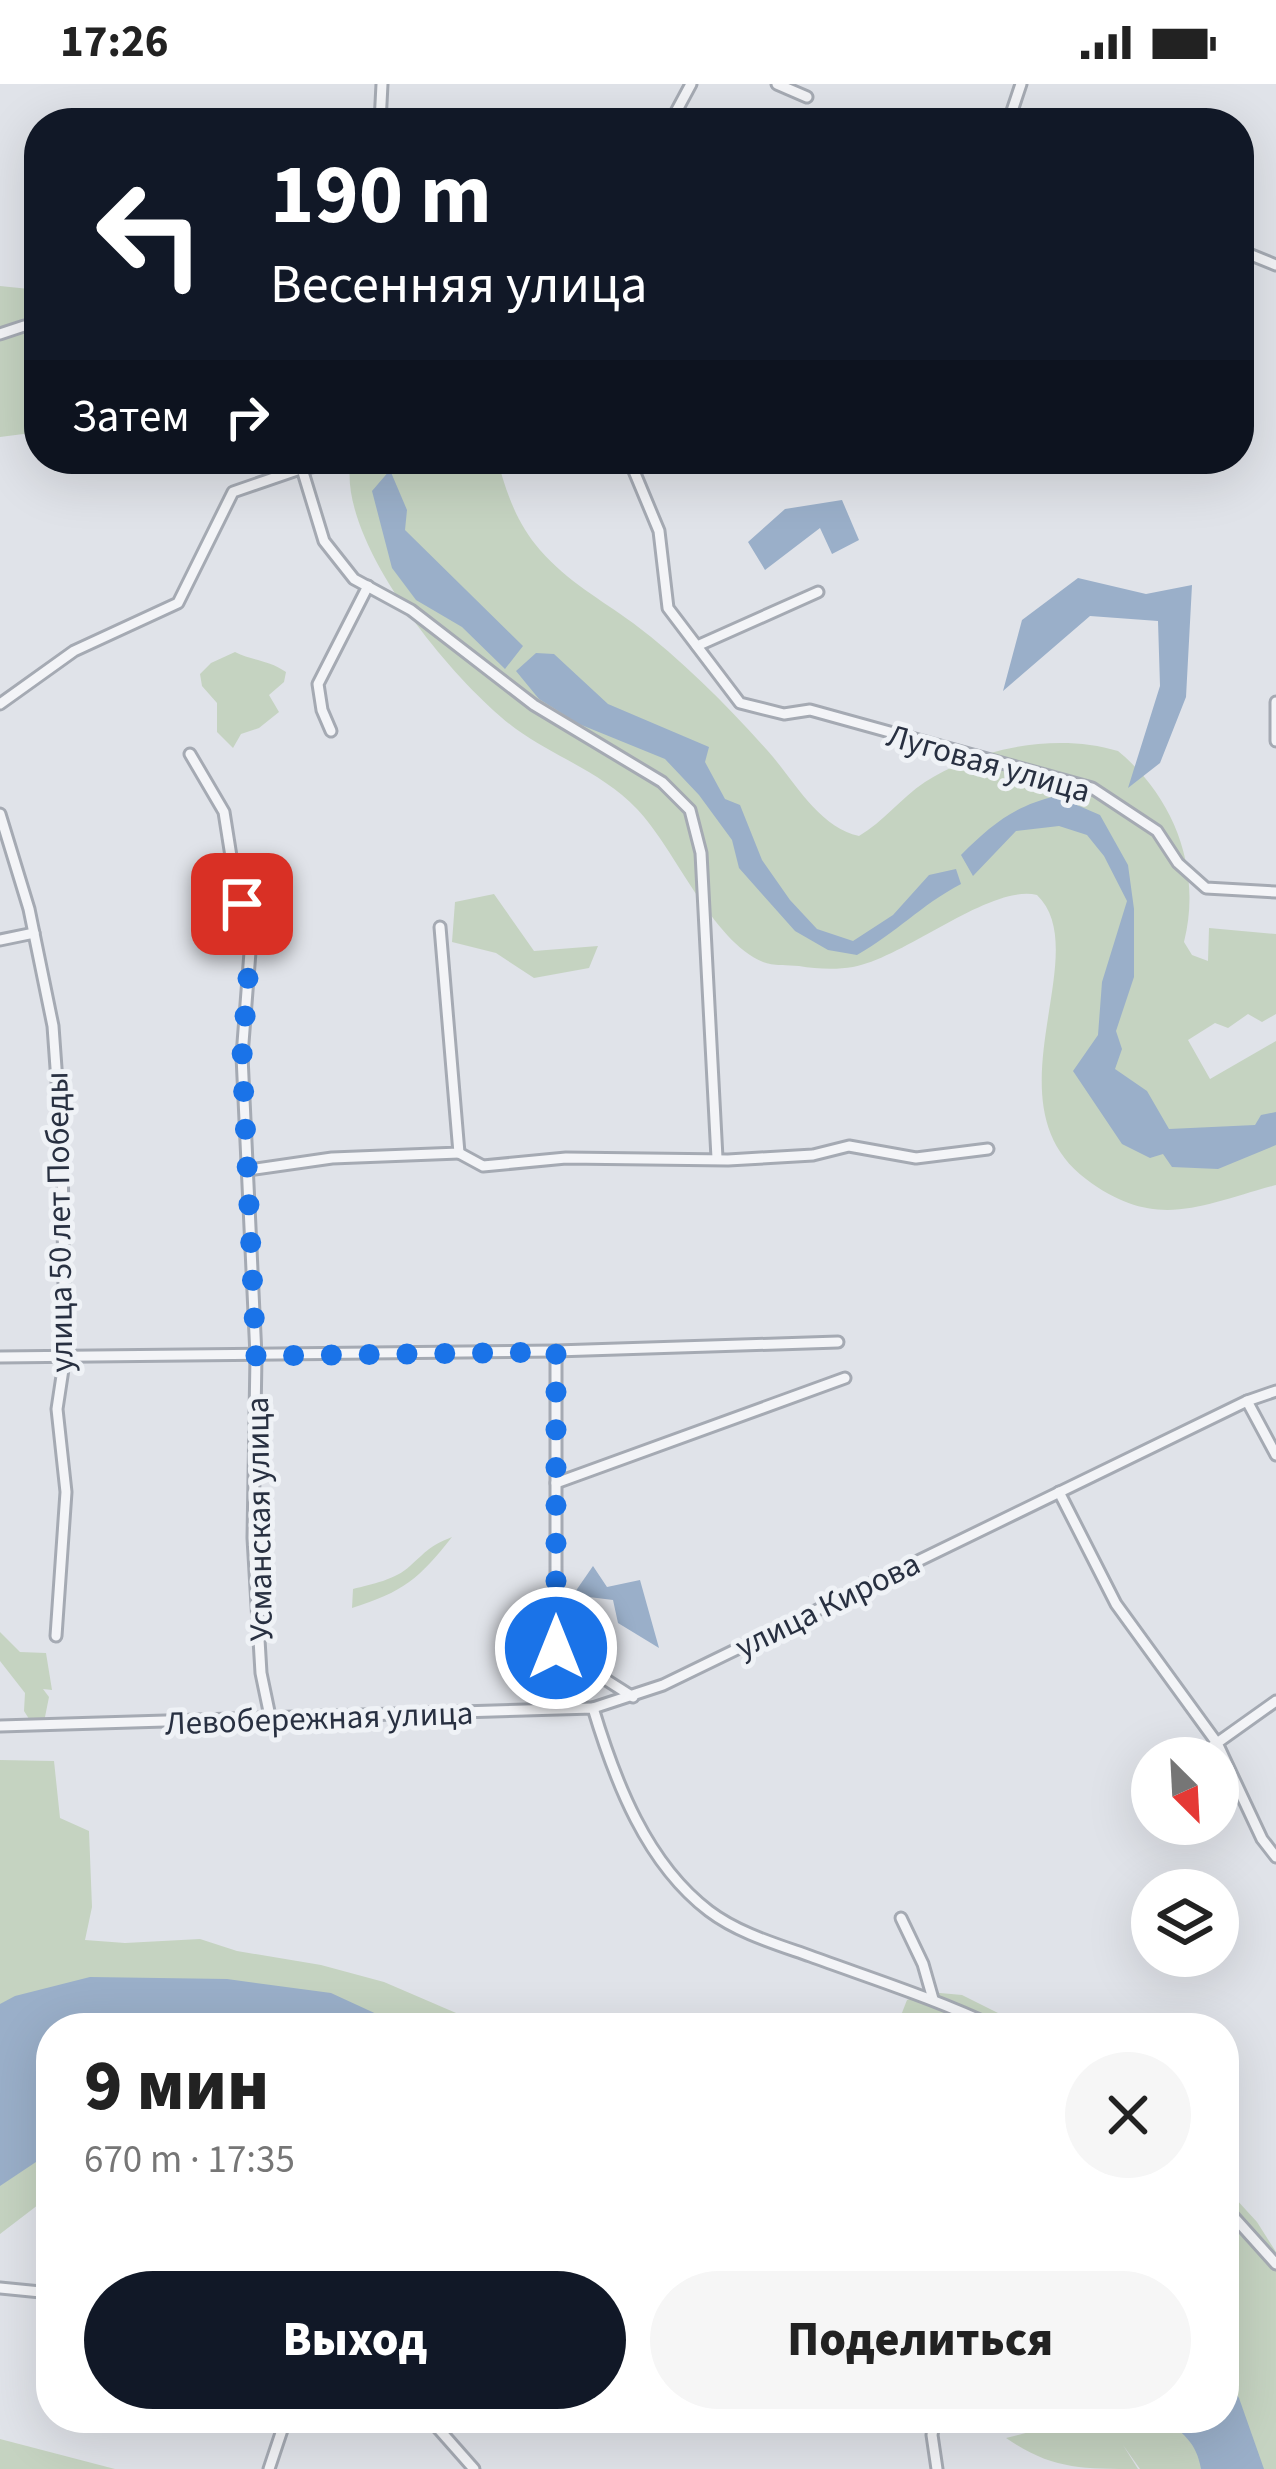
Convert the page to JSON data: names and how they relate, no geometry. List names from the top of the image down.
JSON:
{
  "streets": {
    "street": [
      "Луговая улица",
      "улица 50 лет Победы",
      "Усманская улица",
      "улица Кирова",
      "Левобережная улица"
    ]
  },
  "crossings": [
    ["Усманская улица", "Левобережная улица"],
    ["улица Кирова", "Левобережная улица"]
  ],
  "north": "bottom right",
  "page": {
    "status": "17:26",
    "turn": ["190 m", "Весенняя улица"],
    "then": "Затем",
    "heading": ["9 мин", "670 m · 17:35"],
    "buttons": ["Выход", "Поделиться"]
  }
}
